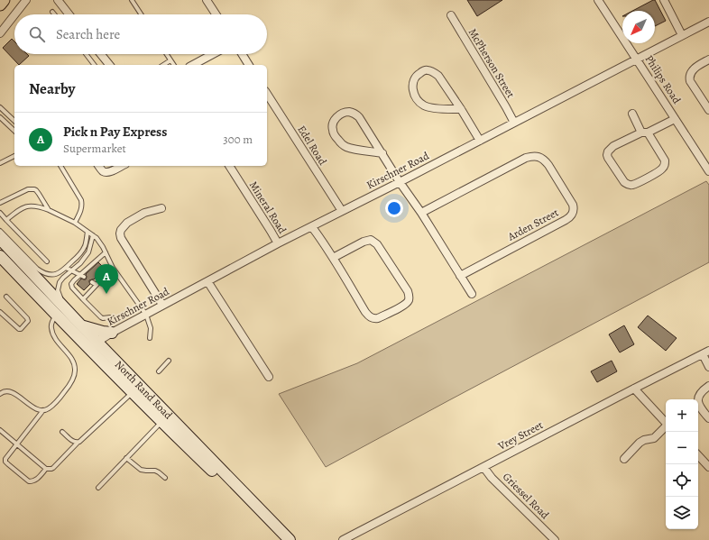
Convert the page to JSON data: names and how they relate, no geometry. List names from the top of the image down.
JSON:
{
  "streets": {
    "main road": ["North Rand Road"],
    "street": [
      "McPherson Street",
      "Philips Road",
      "Edel Road",
      "Kirschner Road",
      "Mineral Road",
      "Arden Street",
      "Vrey Street",
      "Griessel Road"
    ]
  },
  "crossings": [
    ["McPherson Street", "Kirschner Road"],
    ["Philips Road", "Kirschner Road"],
    ["Edel Road", "Kirschner Road"],
    ["Kirschner Road", "Mineral Road"],
    ["Kirschner Road", "North Rand Road"],
    ["Vrey Street", "Griessel Road"]
  ],
  "north": "bottom left",
  "page": {
    "search": "Search here",
    "heading": "Nearby",
    "list": [
      {
        "mark": "A",
        "name": "Pick n Pay Express",
        "note": "Supermarket",
        "value": "300 m"
      }
    ],
    "pins": "A",
    "map_buttons": ["+", "−"]
  }
}
